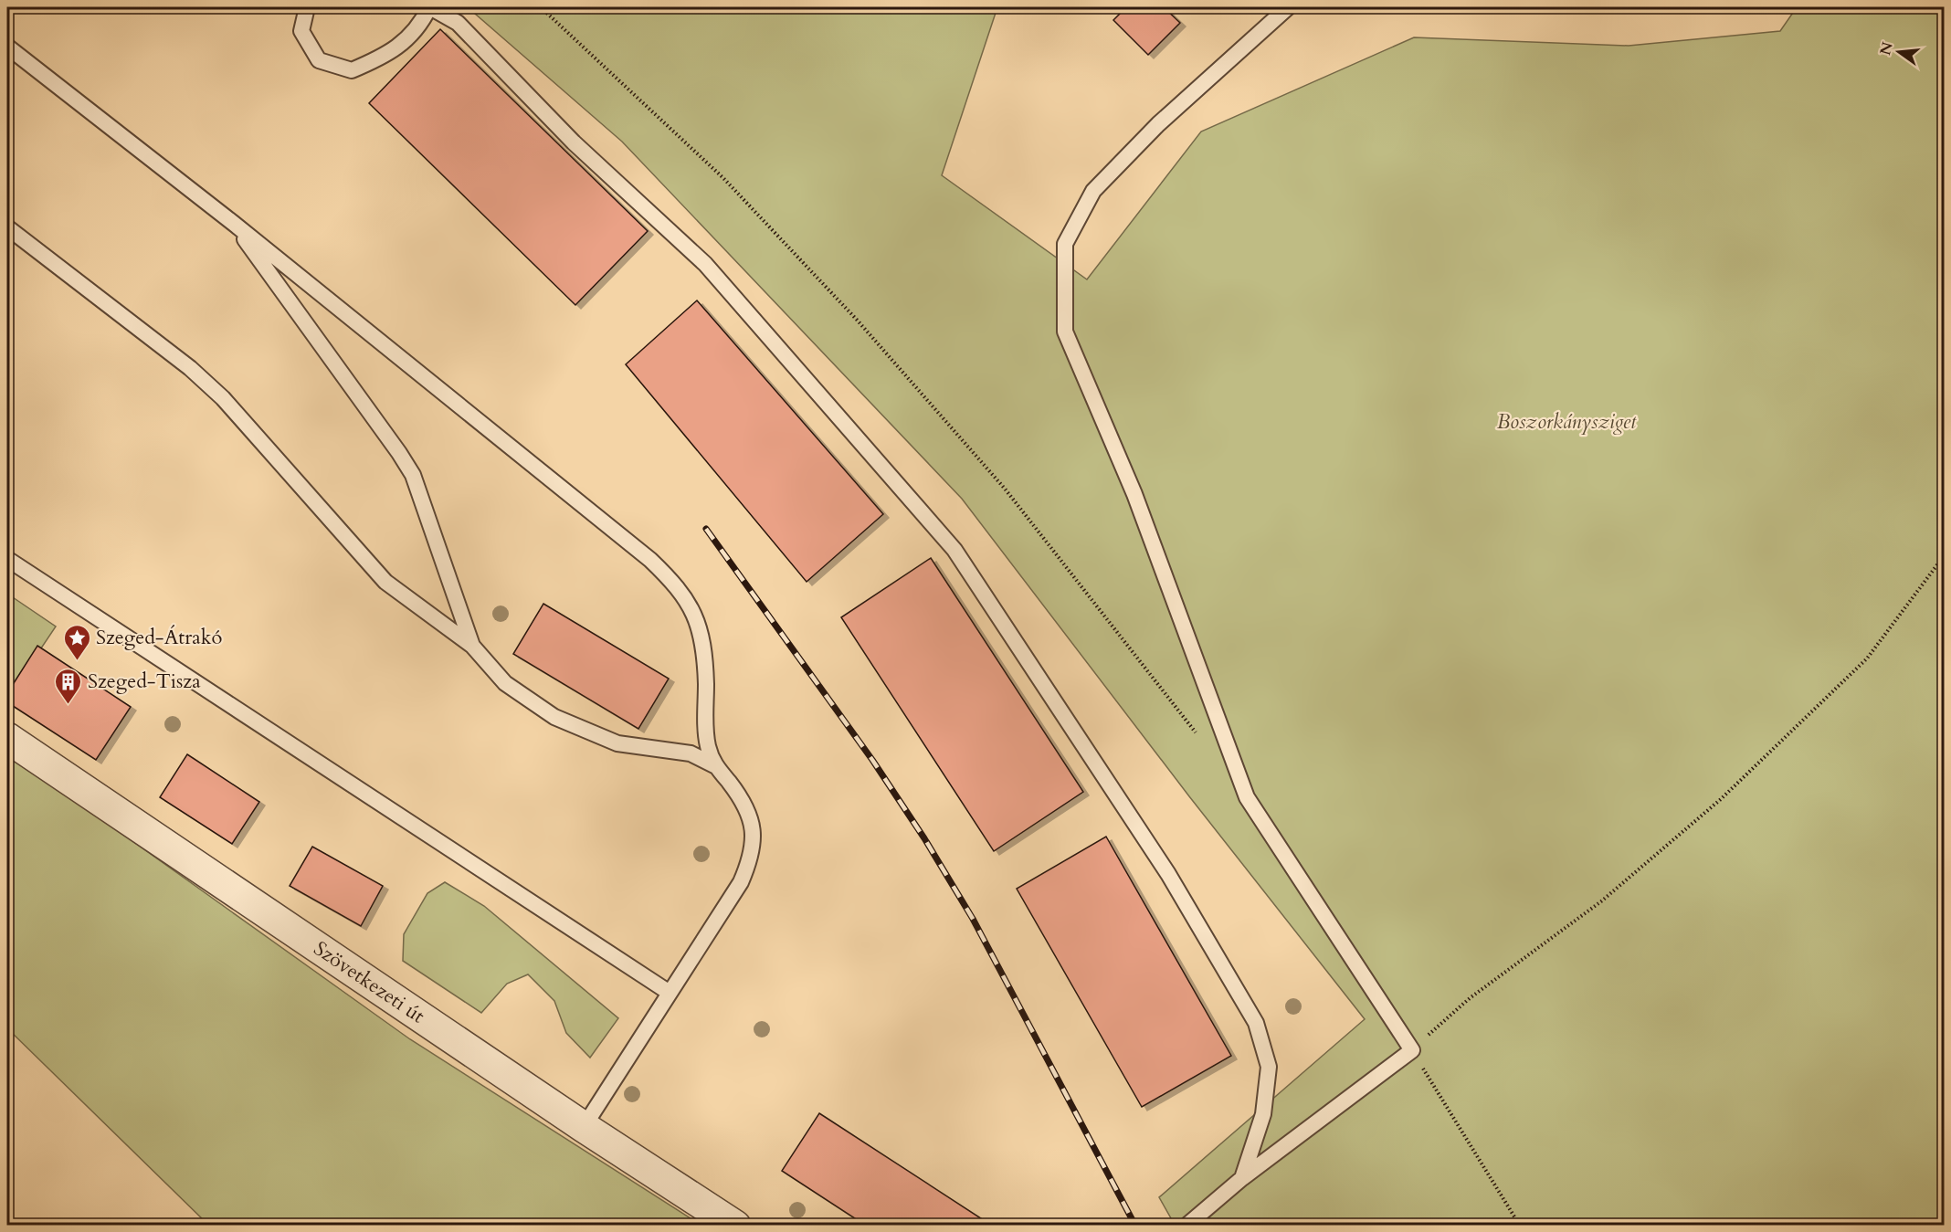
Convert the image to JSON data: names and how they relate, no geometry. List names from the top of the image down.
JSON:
{
  "streets": {
    "street": ["Szövetkezeti út"]
  },
  "parks": ["Boszorkánysziget"],
  "places": {
    "place": ["Szeged-Átrakó"],
    "building": ["Szeged-Tisza"]
  },
  "north": "left"
}
